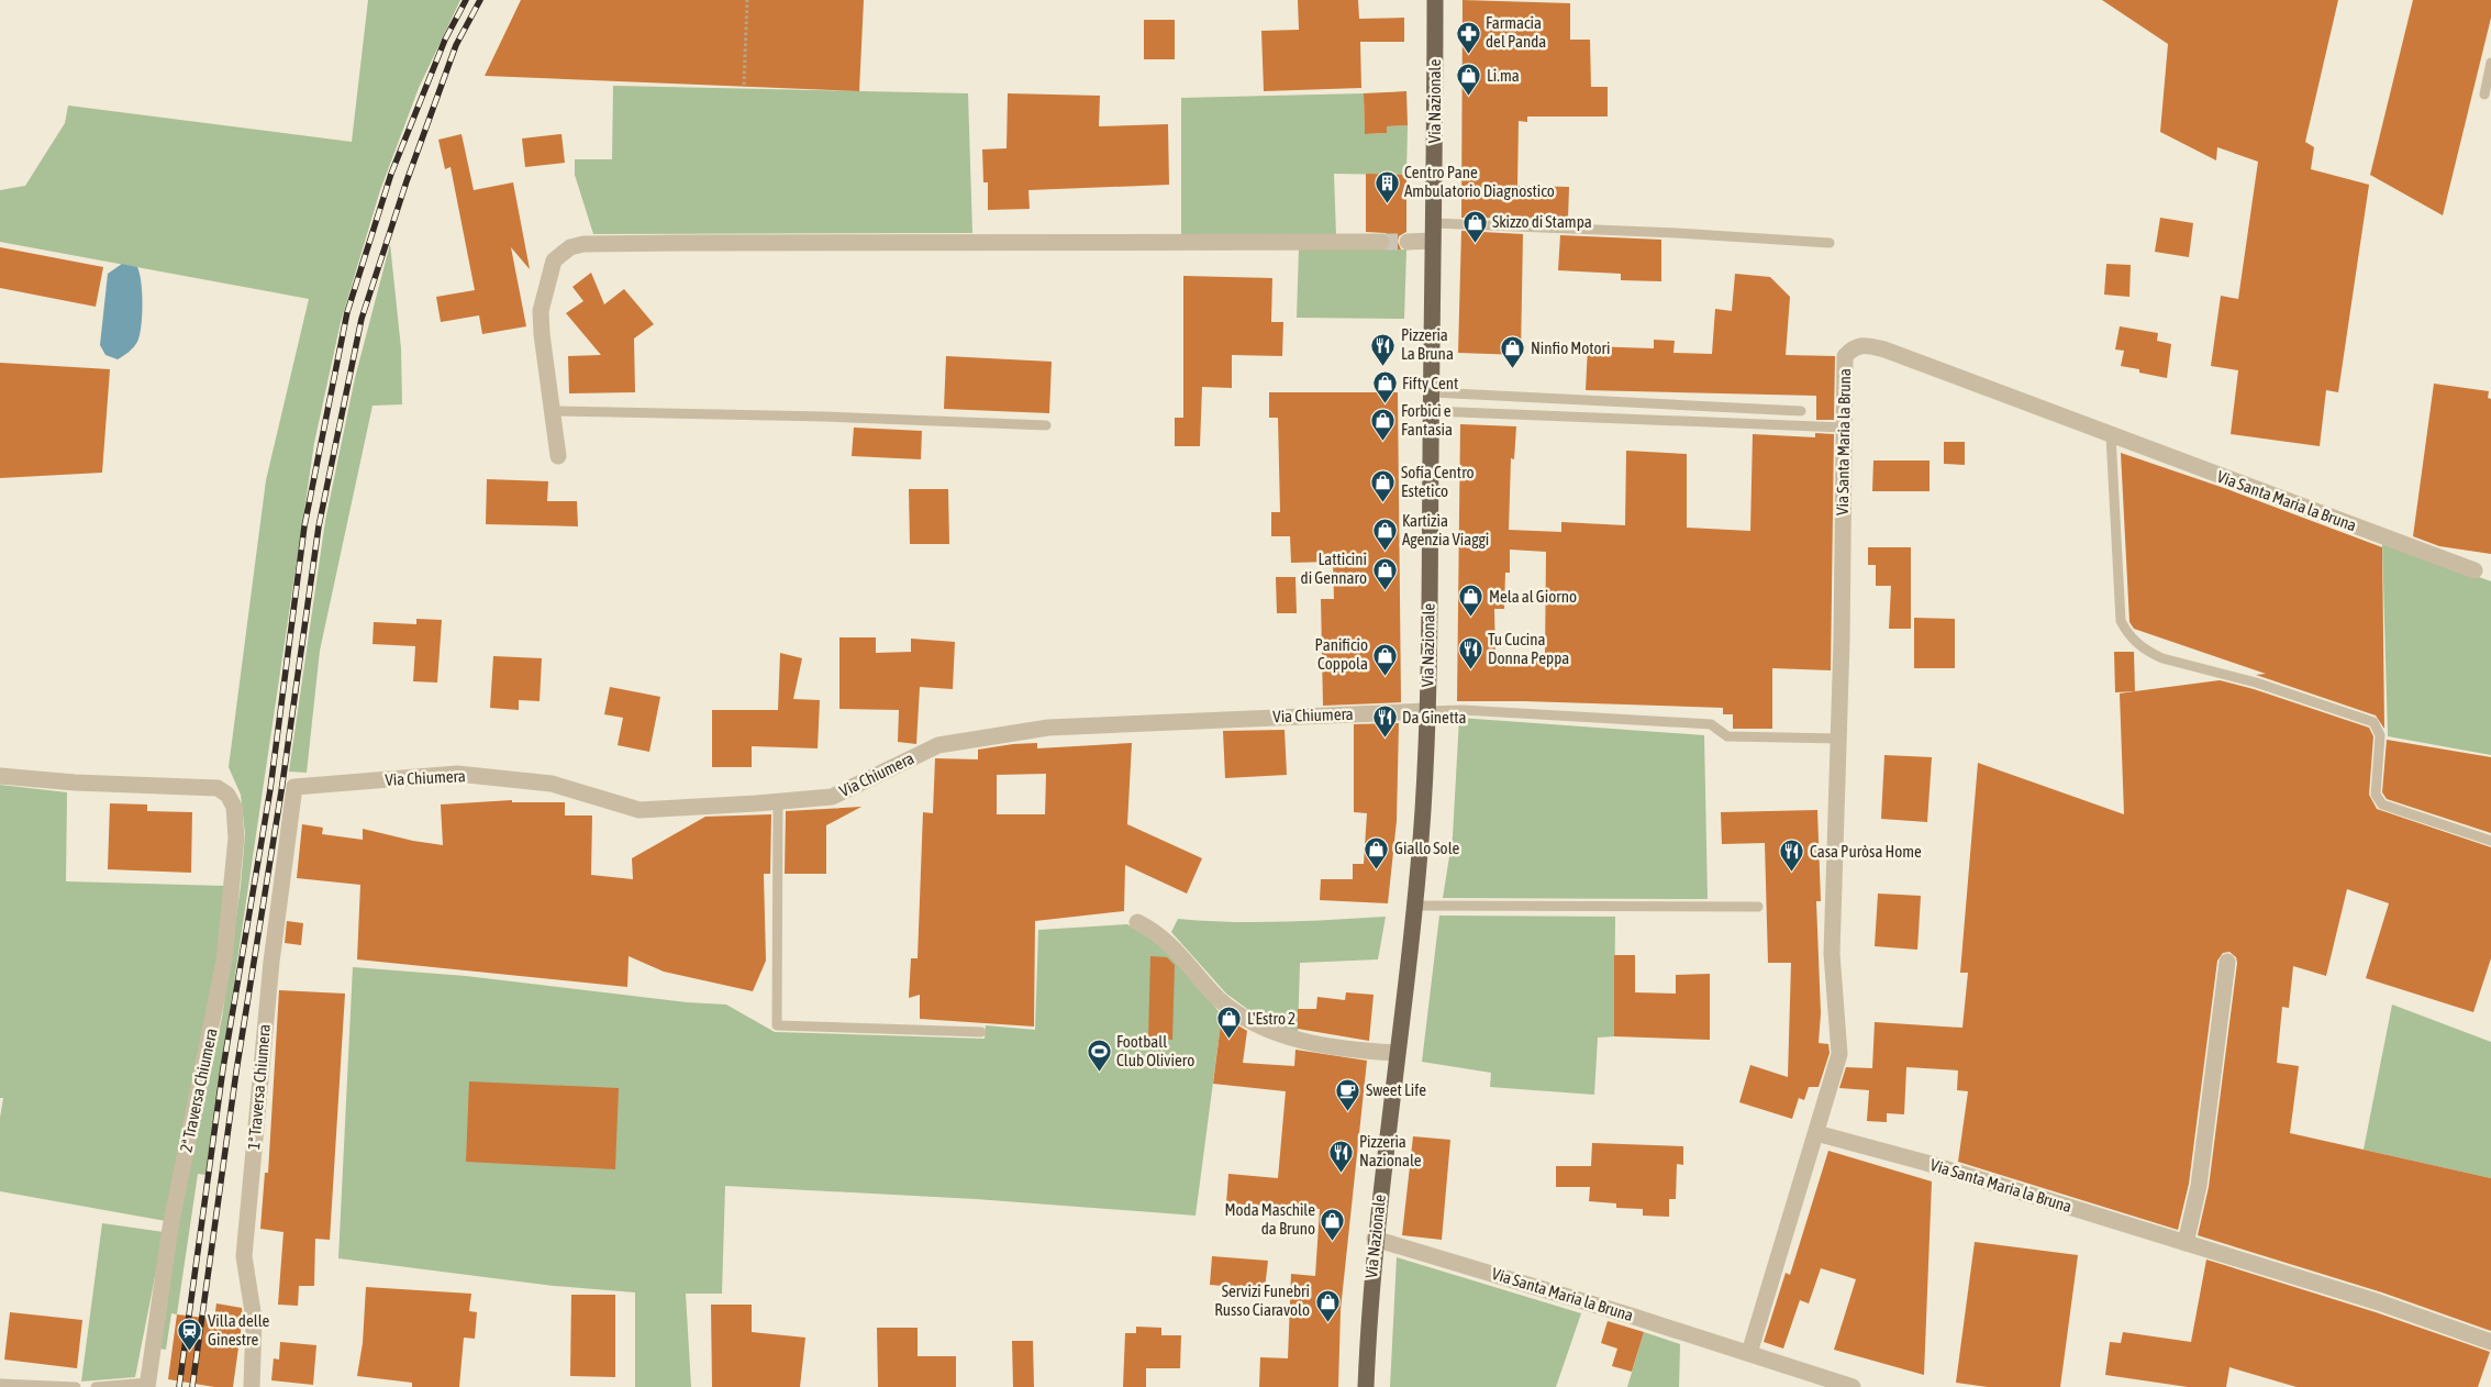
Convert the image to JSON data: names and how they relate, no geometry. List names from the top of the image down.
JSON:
{
  "streets": {
    "main road": ["Via Nazionale"],
    "street": [
      "Via Santa Maria la Bruna",
      "Via Chiumera",
      "1ª Traversa Chiumera",
      "2ª Traversa Chiumera"
    ]
  },
  "crossings": [
    ["Via Nazionale", "Via Santa Maria la Bruna"],
    ["Via Nazionale", "Via Chiumera"],
    ["Via Chiumera", "1ª Traversa Chiumera"]
  ],
  "places": {
    "pharmacy": ["Farmacia del Panda"],
    "shop": [
      "Li.ma",
      "Skizzo di Stampa",
      "Ninfio Motori",
      "Fifty Cent",
      "Forbici e Fantasia",
      "Sofia Centro Estetico",
      "Kartizia Agenzia Viaggi",
      "Latticini di Gennaro",
      "Mela al Giorno",
      "Panificio Coppola",
      "Giallo Sole",
      "L'Estro 2",
      "Moda Maschile da Bruno",
      "Servizi Funebri Russo Ciaravolo"
    ],
    "building": ["Centro Pane Ambulatorio Diagnostico"],
    "restaurant": [
      "Pizzeria La Bruna",
      "Tu Cucina Donna Peppa",
      "Da Ginetta",
      "Casa Puròsa Home",
      "Pizzeria Nazionale"
    ],
    "sports": ["Football Club Oliviero"],
    "cafe": ["Sweet Life"],
    "station": ["Villa delle Ginestre"]
  }
}
